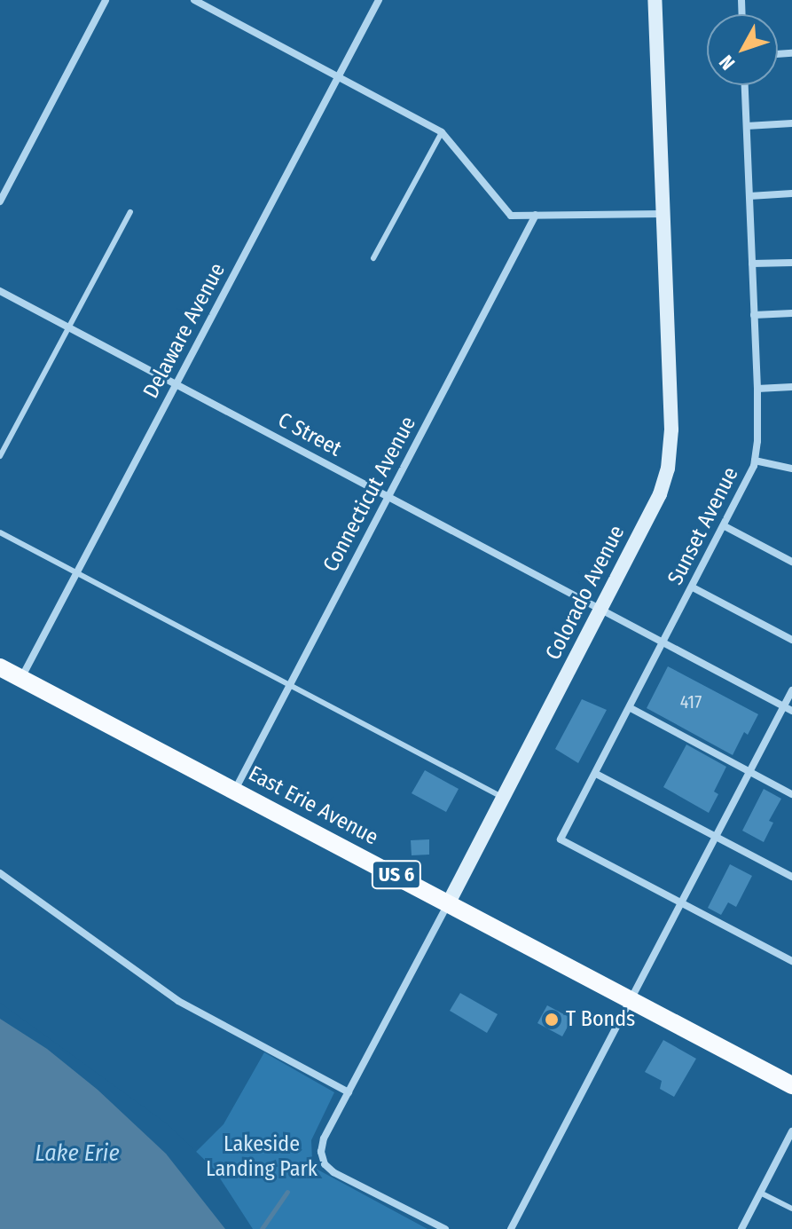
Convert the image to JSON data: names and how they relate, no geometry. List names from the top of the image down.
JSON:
{
  "streets": {
    "main road": ["Colorado Avenue", "East Erie Avenue", "US 6"],
    "street": [
      "Delaware Avenue",
      "C Street",
      "Connecticut Avenue",
      "Sunset Avenue"
    ]
  },
  "crossings": [
    ["Delaware Avenue", "C Street"],
    ["Delaware Avenue", "East Erie Avenue"],
    ["C Street", "Connecticut Avenue"],
    ["C Street", "Sunset Avenue"],
    ["C Street", "Colorado Avenue"],
    ["Connecticut Avenue", "East Erie Avenue"],
    ["Colorado Avenue", "East Erie Avenue"]
  ],
  "water": ["Lake Erie"],
  "parks": ["Lakeside Landing Park"],
  "places": ["T Bonds"],
  "house_numbers": ["417"],
  "north": "bottom left"
}
